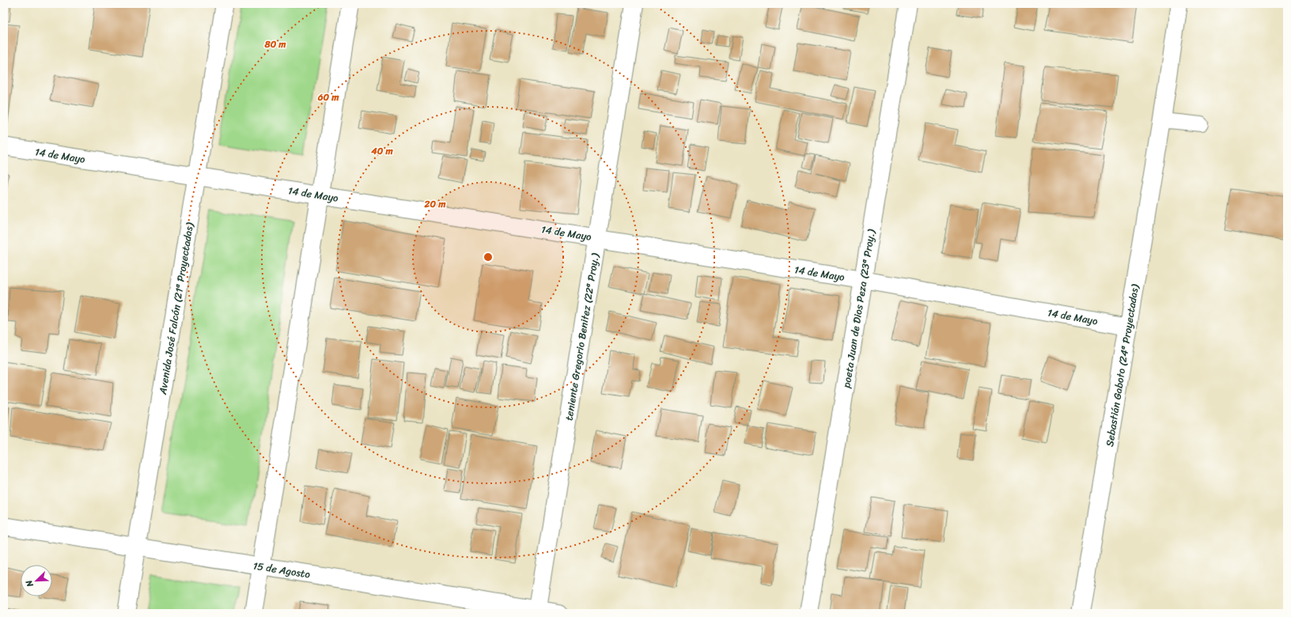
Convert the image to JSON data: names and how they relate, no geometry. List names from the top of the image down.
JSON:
{
  "streets": {
    "street": [
      "14 de Mayo",
      "Avenida José Falcón (21ª Proyectadas)",
      "poeta Juan de Dios Peza (23ª Proy.)",
      "teniente Gregorio Benitez (22ª Proy.)",
      "Sebastián Gaboto (24ª Proyectadas)",
      "15 de Agosto"
    ]
  },
  "crossings": [
    ["14 de Mayo", "Avenida José Falcón (21ª Proyectadas)"],
    ["14 de Mayo", "poeta Juan de Dios Peza (23ª Proy.)"],
    ["14 de Mayo", "teniente Gregorio Benitez (22ª Proy.)"],
    ["14 de Mayo", "Sebastián Gaboto (24ª Proyectadas)"],
    ["Avenida José Falcón (21ª Proyectadas)", "15 de Agosto"],
    ["teniente Gregorio Benitez (22ª Proy.)", "15 de Agosto"]
  ],
  "north": "bottom left",
  "rings": [
    "80 m",
    "60 m",
    "40 m",
    "20 m"
  ]
}
